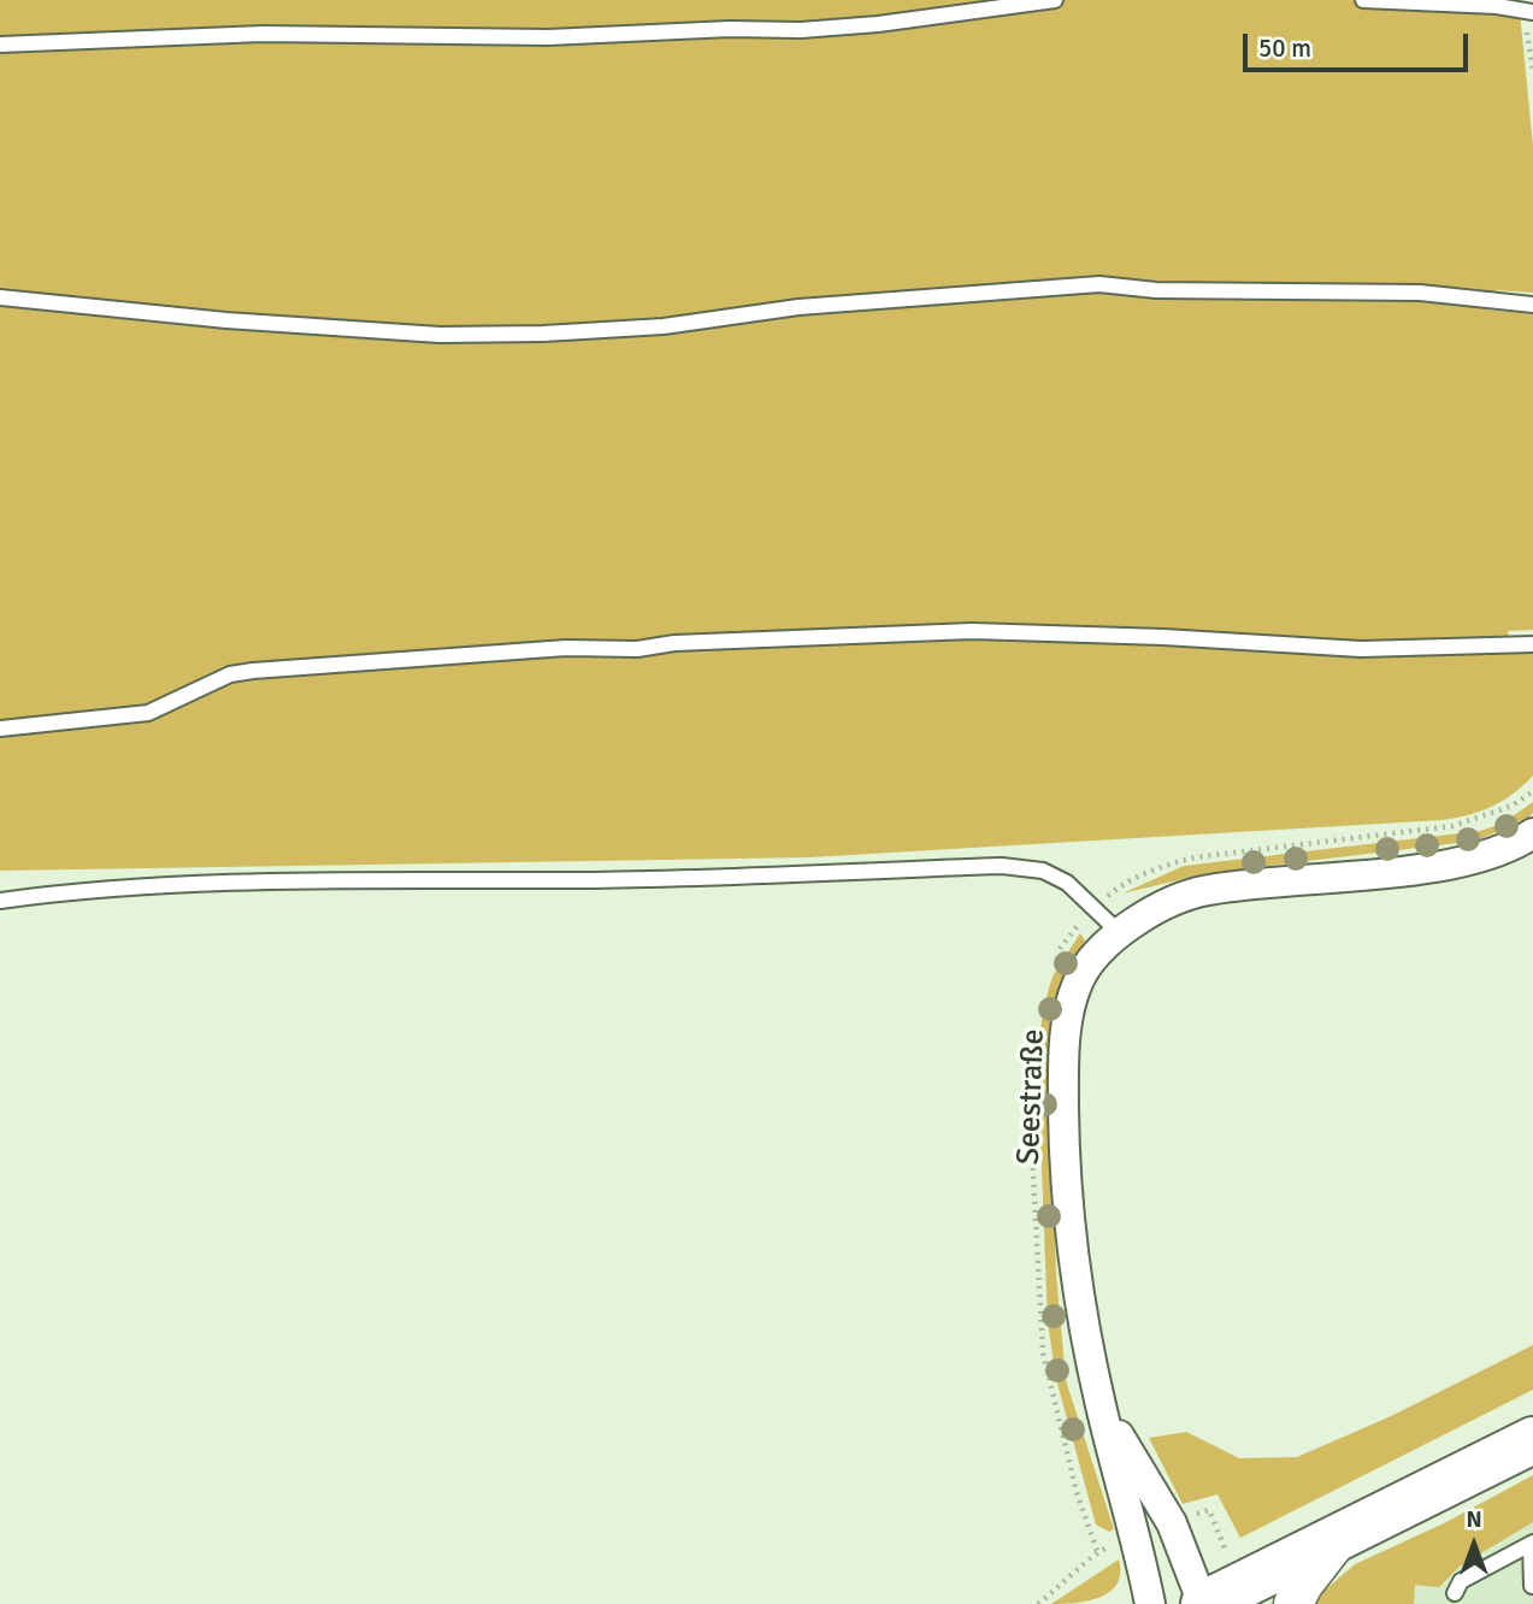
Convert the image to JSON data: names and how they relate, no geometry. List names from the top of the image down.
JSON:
{
  "streets": {
    "street": ["Seestraße"]
  },
  "scale_bar": "50 m",
  "north": "top"
}
